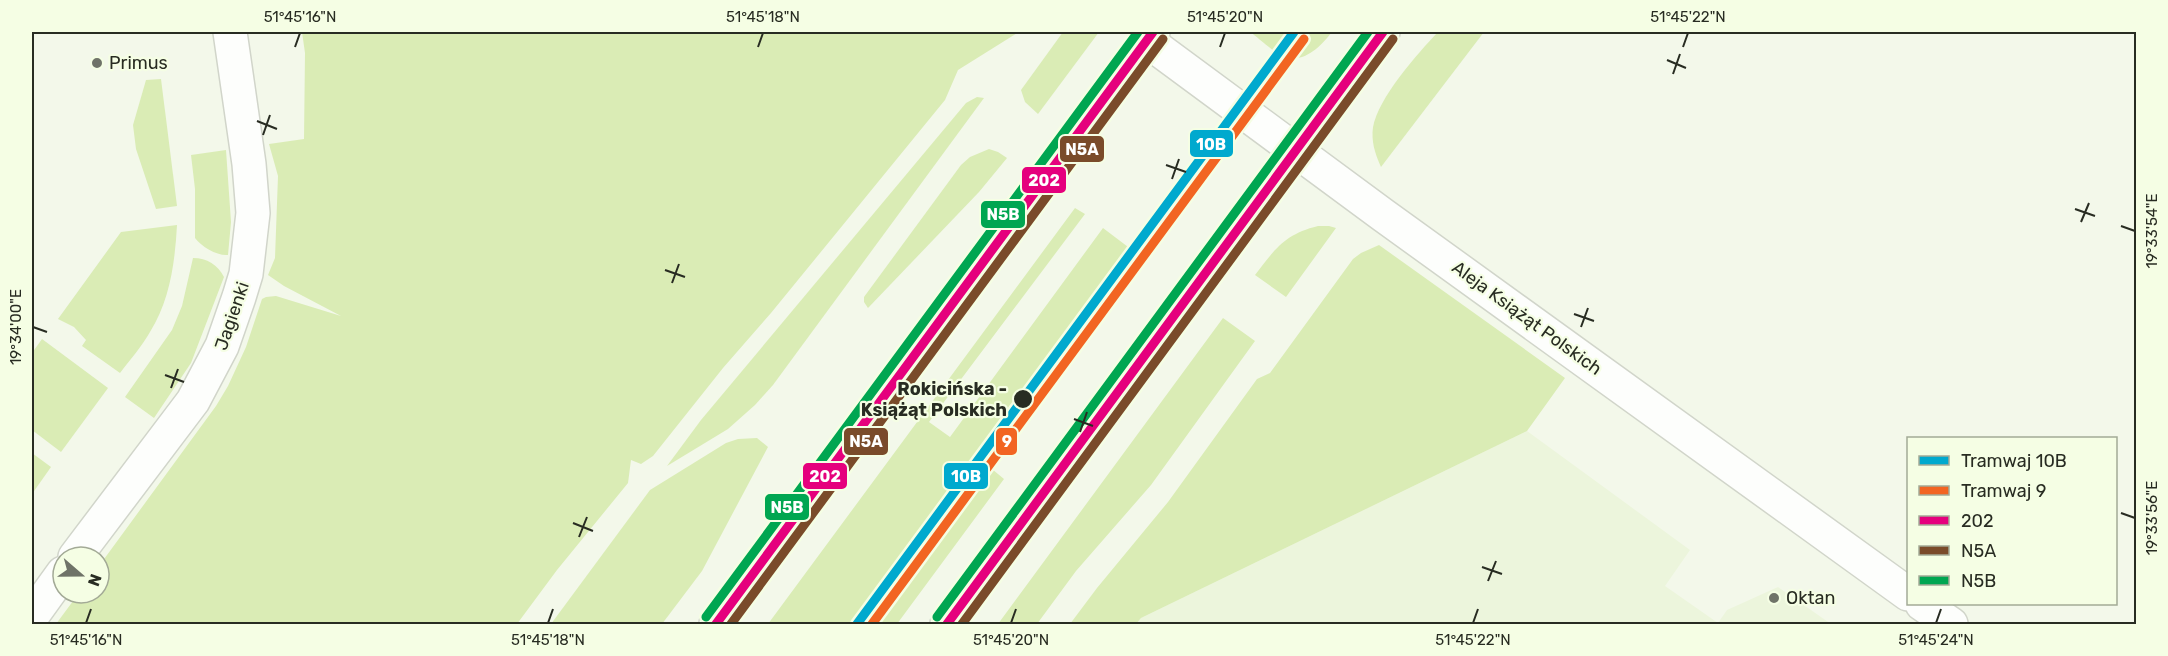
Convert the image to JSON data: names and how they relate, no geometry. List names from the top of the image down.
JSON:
{
  "streets": {
    "street": ["Jagienki", "Aleja Książąt Polskich"]
  },
  "places": ["Primus", "Rokicińska - Książąt Polskich", "Oktan"],
  "lines": [
    "tram line 10B",
    "transit line 202",
    "transit line N5B",
    "tram line 9",
    "transit line N5A"
  ],
  "legend": [
    "Tramwaj 10B",
    "Tramwaj 9",
    "202",
    "N5A",
    "N5B"
  ],
  "north": "right",
  "coordinates": [
    "51°45'16\"N",
    "51°45'18\"N",
    "51°45'20\"N",
    "51°45'22\"N",
    "19°33'54\"E",
    "19°34'00\"E",
    "19°33'56\"E",
    "51°45'24\"N"
  ]
}
